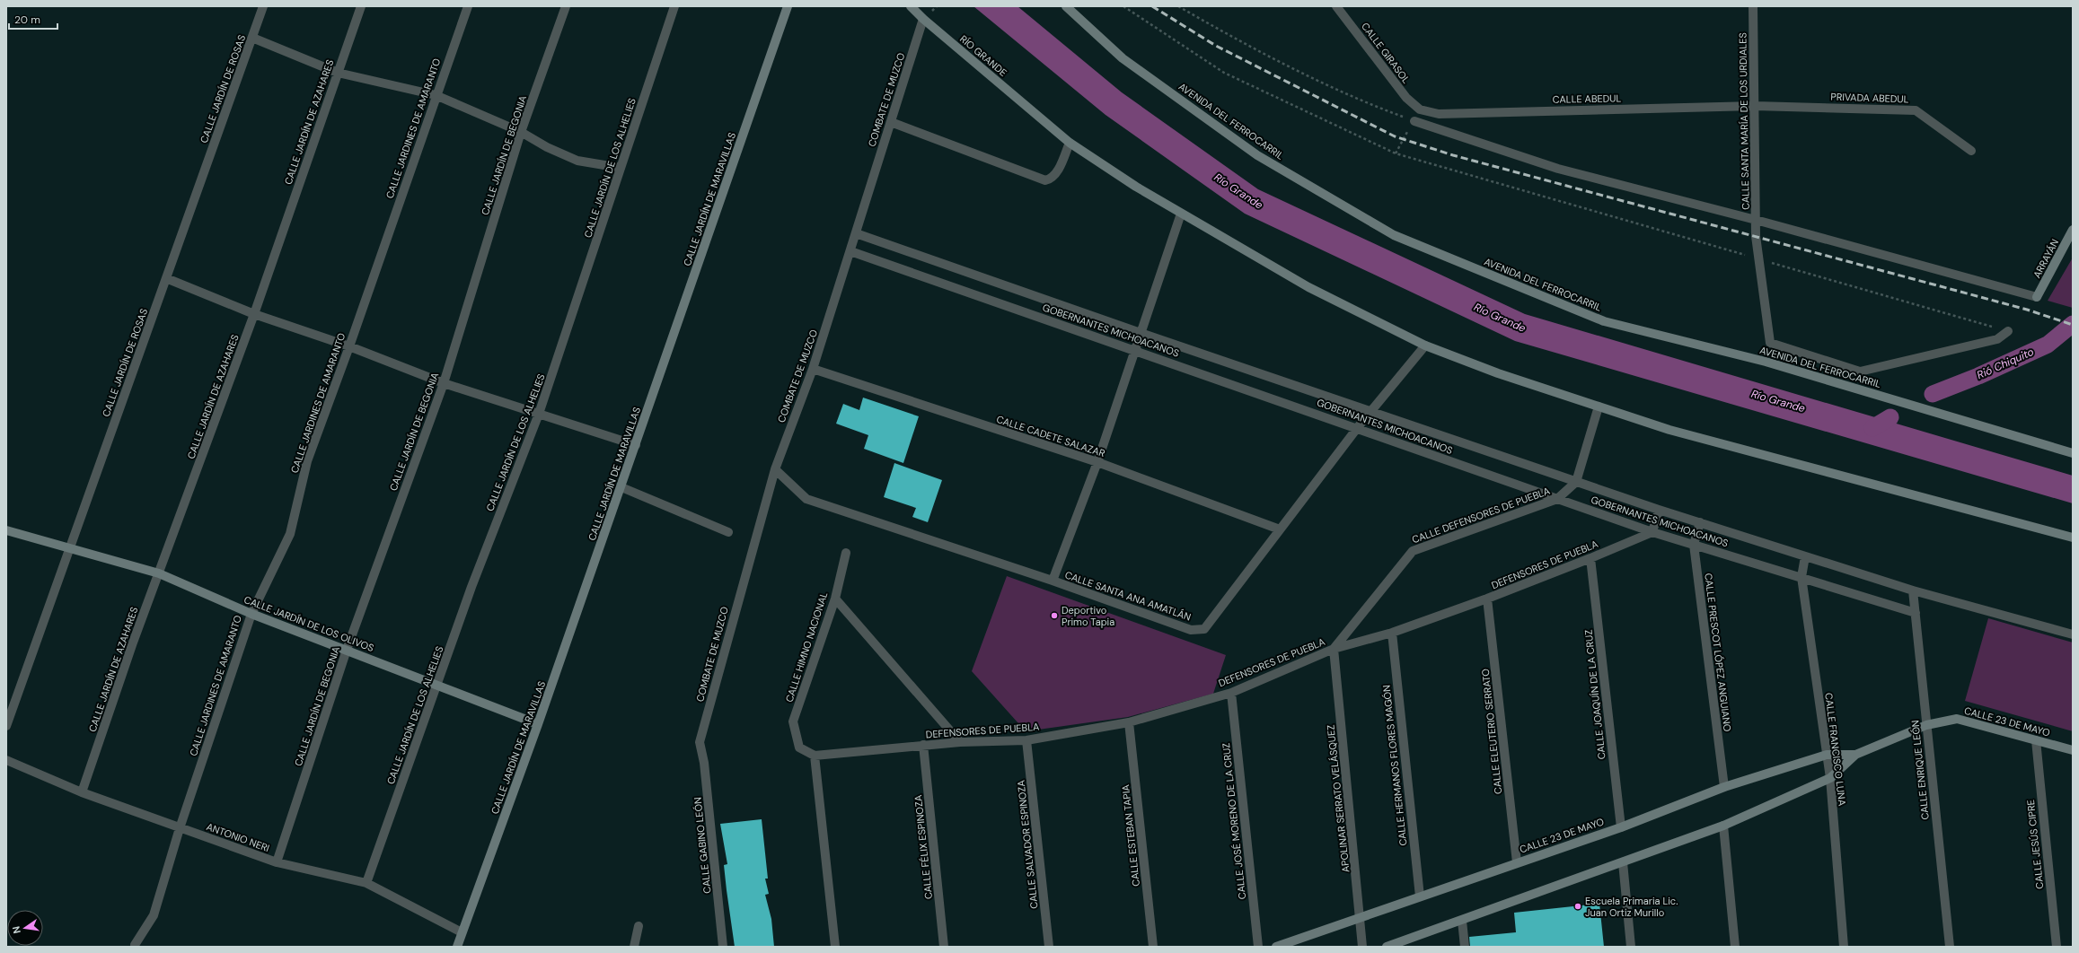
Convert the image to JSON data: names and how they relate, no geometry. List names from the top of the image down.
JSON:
{
  "streets": {
    "street": [
      "CALLE GIRASOL",
      "RÍO GRANDE",
      "CALLE JARDÍN DE ROSAS",
      "PRIVADA ABEDUL",
      "CALLE ABEDUL",
      "COMBATE DE MUZCO",
      "AVENIDA DEL FERROCARRIL",
      "CALLE SANTA MARÍA DE LOS URDIALES",
      "CALLE JARDÍN DE AZAHARES",
      "CALLE JARDINES DE AMARANTO",
      "CALLE JARDÍN DE BEGONIA",
      "CALLE JARDÍN DE LOS ALHELIES",
      "CALLE JARDÍN DE MARAVILLAS",
      "ARRAYÁN",
      "GOBERNANTES MICHOACANOS",
      "CALLE CADETE SALAZAR",
      "CALLE DEFENSORES DE PUEBLA",
      "DEFENSORES DE PUEBLA",
      "CALLE SANTA ANA AMATLÁN",
      "CALLE JARDÍN DE LOS OLIVOS",
      "CALLE HIMNO NACIONAL",
      "CALLE PRESCOT LÓPEZ ANGUIANO",
      "CALLE JOAQUÍN DE LA CRUZ",
      "CALLE 23 DE MAYO",
      "CALLE ELEUTERIO SERRATO",
      "CALLE FRANCISCO LUNA",
      "CALLE HERMANOS FLORES MAGÓN",
      "CALLE ENRIQUE LEÓN",
      "APOLINAR SERRATO VELÁSQUEZ",
      "CALLE JOSÉ MORENO DE LA CRUZ",
      "CALLE ESTEBAN TAPIA",
      "ANTONIO NERI",
      "CALLE SALVADOR ESPINOZA",
      "CALLE JESÚS CIPRE",
      "CALLE GABINO LEÓN",
      "CALLE FÉLIX ESPINOZA"
    ]
  },
  "crossings": [
    ["CALLE GIRASOL", "CALLE ABEDUL"],
    ["RÍO GRANDE", "COMBATE DE MUZCO"],
    ["RÍO GRANDE", "CALLE DEFENSORES DE PUEBLA"],
    ["RÍO GRANDE", "CALLE SANTA ANA AMATLÁN"],
    ["CALLE JARDÍN DE ROSAS", "CALLE JARDÍN DE LOS OLIVOS"],
    ["PRIVADA ABEDUL", "CALLE ABEDUL"],
    ["PRIVADA ABEDUL", "CALLE SANTA MARÍA DE LOS URDIALES"],
    ["CALLE ABEDUL", "CALLE SANTA MARÍA DE LOS URDIALES"],
    ["COMBATE DE MUZCO", "GOBERNANTES MICHOACANOS"],
    ["COMBATE DE MUZCO", "CALLE CADETE SALAZAR"],
    ["COMBATE DE MUZCO", "CALLE SANTA ANA AMATLÁN"],
    ["COMBATE DE MUZCO", "CALLE GABINO LEÓN"],
    ["CALLE SANTA MARÍA DE LOS URDIALES", "ARRAYÁN"],
    ["CALLE JARDÍN DE AZAHARES", "CALLE JARDÍN DE LOS OLIVOS"],
    ["CALLE JARDÍN DE AZAHARES", "ANTONIO NERI"],
    ["CALLE JARDINES DE AMARANTO", "CALLE JARDÍN DE LOS OLIVOS"],
    ["CALLE JARDINES DE AMARANTO", "ANTONIO NERI"],
    ["CALLE JARDÍN DE BEGONIA", "CALLE JARDÍN DE LOS OLIVOS"],
    ["CALLE JARDÍN DE BEGONIA", "ANTONIO NERI"],
    ["CALLE JARDÍN DE LOS ALHELIES", "CALLE JARDÍN DE LOS OLIVOS"],
    ["CALLE JARDÍN DE LOS ALHELIES", "ANTONIO NERI"],
    ["CALLE JARDÍN DE MARAVILLAS", "CALLE JARDÍN DE LOS OLIVOS"],
    ["CALLE JARDÍN DE MARAVILLAS", "ANTONIO NERI"],
    ["GOBERNANTES MICHOACANOS", "CALLE DEFENSORES DE PUEBLA"],
    ["GOBERNANTES MICHOACANOS", "DEFENSORES DE PUEBLA"],
    ["GOBERNANTES MICHOACANOS", "CALLE SANTA ANA AMATLÁN"],
    ["GOBERNANTES MICHOACANOS", "CALLE PRESCOT LÓPEZ ANGUIANO"],
    ["GOBERNANTES MICHOACANOS", "CALLE FRANCISCO LUNA"],
    ["GOBERNANTES MICHOACANOS", "CALLE ENRIQUE LEÓN"],
    ["CALLE CADETE SALAZAR", "CALLE SANTA ANA AMATLÁN"],
    ["CALLE DEFENSORES DE PUEBLA", "DEFENSORES DE PUEBLA"],
    ["CALLE DEFENSORES DE PUEBLA", "APOLINAR SERRATO VELÁSQUEZ"],
    ["DEFENSORES DE PUEBLA", "CALLE HIMNO NACIONAL"],
    ["DEFENSORES DE PUEBLA", "CALLE JOAQUÍN DE LA CRUZ"],
    ["DEFENSORES DE PUEBLA", "CALLE ELEUTERIO SERRATO"],
    ["DEFENSORES DE PUEBLA", "CALLE HERMANOS FLORES MAGÓN"],
    ["DEFENSORES DE PUEBLA", "APOLINAR SERRATO VELÁSQUEZ"],
    ["DEFENSORES DE PUEBLA", "CALLE JOSÉ MORENO DE LA CRUZ"],
    ["DEFENSORES DE PUEBLA", "CALLE ESTEBAN TAPIA"],
    ["DEFENSORES DE PUEBLA", "CALLE SALVADOR ESPINOZA"],
    ["DEFENSORES DE PUEBLA", "CALLE FÉLIX ESPINOZA"],
    ["CALLE PRESCOT LÓPEZ ANGUIANO", "CALLE 23 DE MAYO"],
    ["CALLE JOAQUÍN DE LA CRUZ", "CALLE 23 DE MAYO"],
    ["CALLE 23 DE MAYO", "CALLE ELEUTERIO SERRATO"],
    ["CALLE 23 DE MAYO", "CALLE FRANCISCO LUNA"],
    ["CALLE 23 DE MAYO", "CALLE HERMANOS FLORES MAGÓN"],
    ["CALLE 23 DE MAYO", "CALLE ENRIQUE LEÓN"],
    ["CALLE 23 DE MAYO", "APOLINAR SERRATO VELÁSQUEZ"],
    ["CALLE 23 DE MAYO", "CALLE JESÚS CIPRE"]
  ],
  "water": ["Río Grande", "Rió Chiquito"],
  "places": ["Deportivo Primo Tapia", "Escuela Primaria Lic. Juan Ortiz Murillo"],
  "scale_bar": "20 m",
  "north": "left"
}
